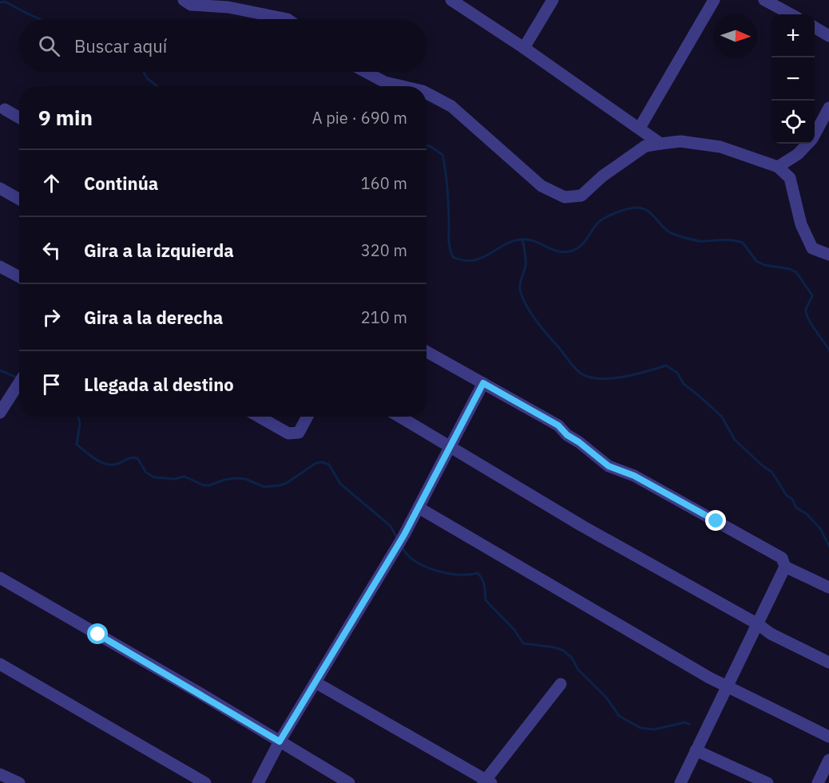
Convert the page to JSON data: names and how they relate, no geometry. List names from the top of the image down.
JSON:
{
  "north": "right",
  "page": {
    "map_buttons": ["+", "−"],
    "search": "Buscar aquí",
    "heading": ["9 min", "A pie · 690 m"],
    "list": [
      ["Continúa", "160 m"],
      ["Gira a la izquierda", "320 m"],
      ["Gira a la derecha", "210 m"],
      "Llegada al destino"
    ]
  }
}
